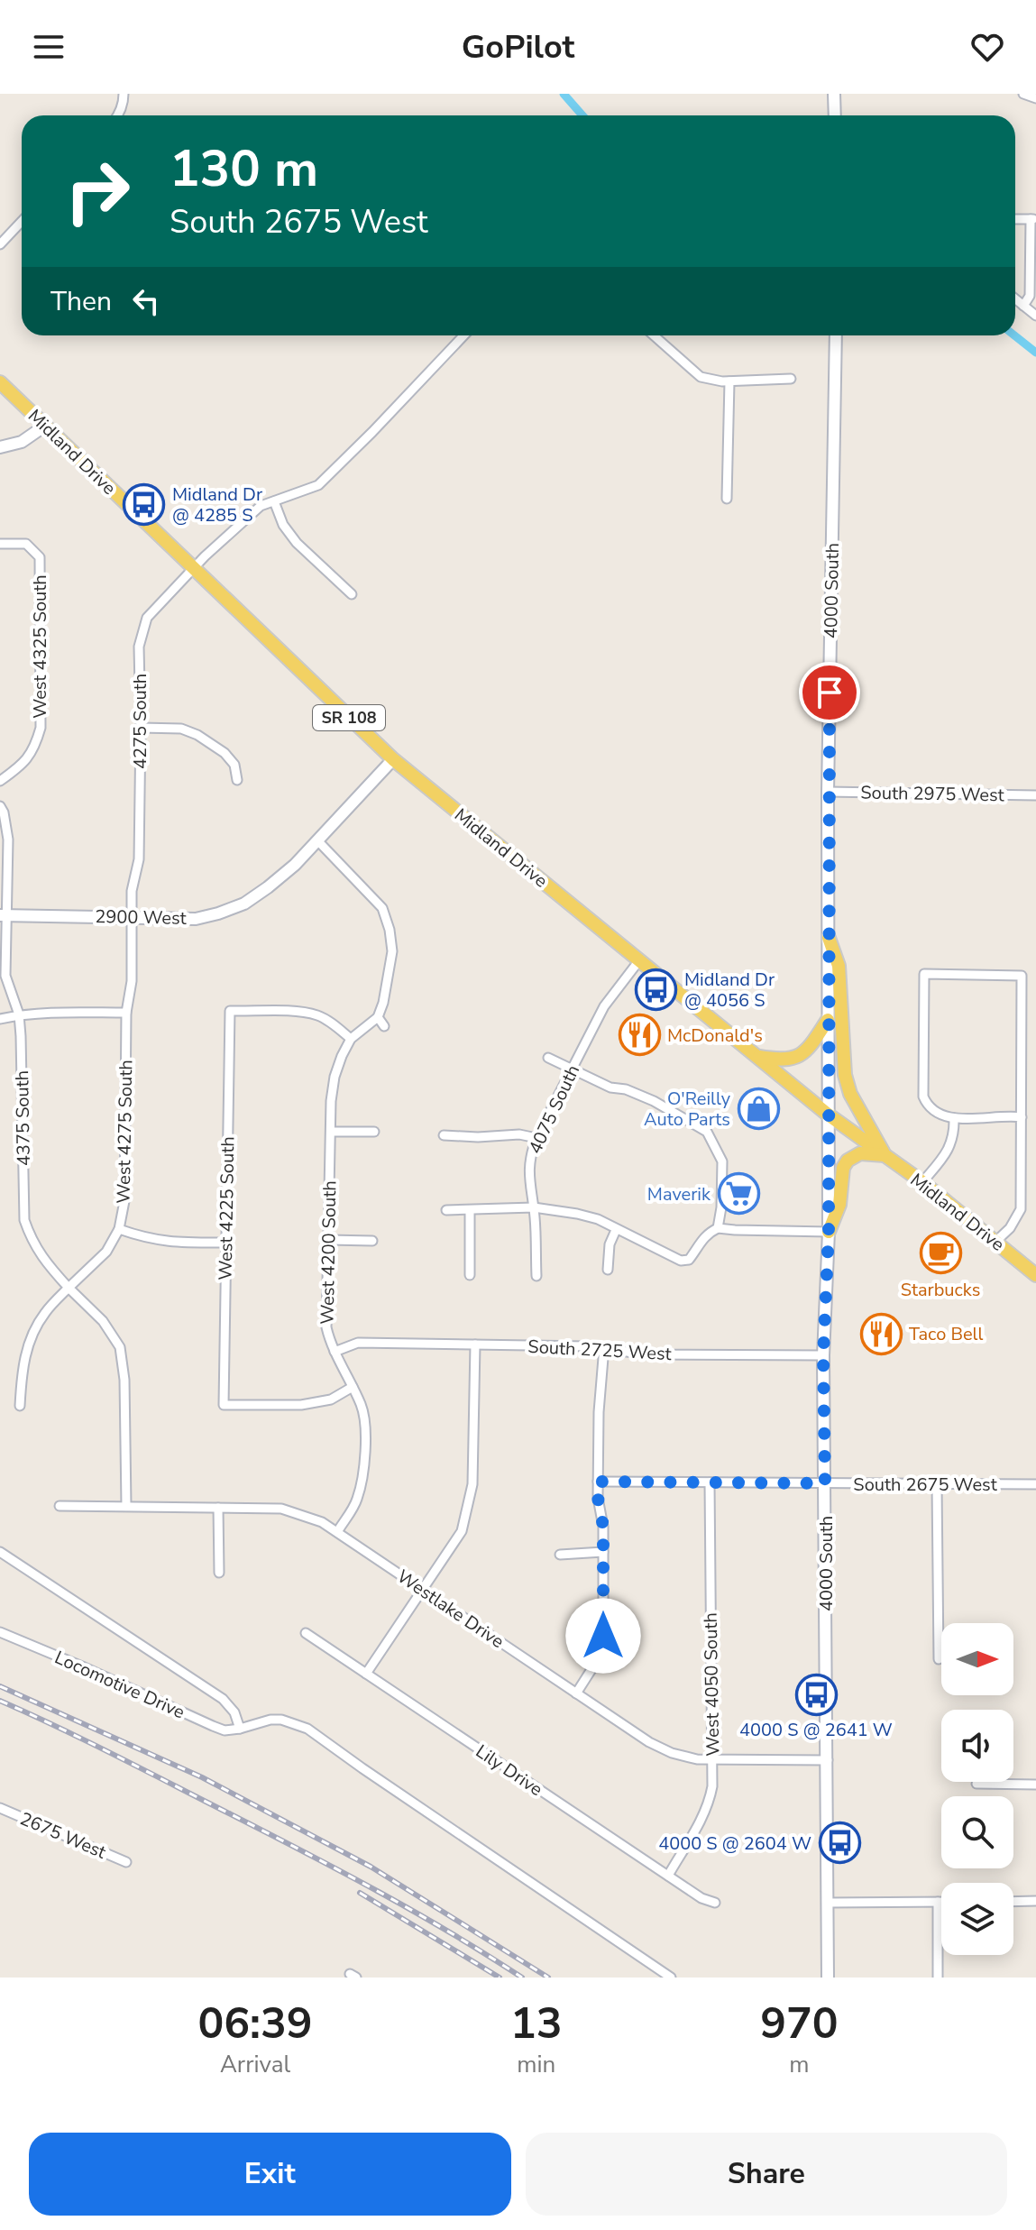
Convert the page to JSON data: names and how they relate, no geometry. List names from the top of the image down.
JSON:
{
  "streets": {
    "main road": ["Midland Drive", "SR 108"],
    "street": [
      "4000 South",
      "West 4325 South",
      "4275 South",
      "South 2975 West",
      "2900 West",
      "4075 South",
      "4375 South",
      "West 4275 South",
      "West 4225 South",
      "West 4200 South",
      "South 2725 West",
      "South 2675 West",
      "Westlake Drive",
      "Locomotive Drive",
      "West 4050 South",
      "Lily Drive",
      "2675 West"
    ]
  },
  "crossings": [
    ["Midland Drive", "4000 South"],
    ["Midland Drive", "4275 South"],
    ["Midland Drive", "2900 West"],
    ["Midland Drive", "4075 South"],
    ["4000 South", "South 2975 West"],
    ["4000 South", "South 2725 West"],
    ["4000 South", "South 2675 West"],
    ["4000 South", "Westlake Drive"],
    ["4275 South", "West 4275 South"],
    ["2900 West", "4375 South"],
    ["2900 West", "West 4275 South"],
    ["4375 South", "West 4275 South"],
    ["West 4225 South", "West 4200 South"],
    ["West 4200 South", "South 2725 West"],
    ["West 4200 South", "Westlake Drive"],
    ["South 2675 West", "West 4050 South"],
    ["Westlake Drive", "West 4050 South"],
    ["West 4050 South", "Lily Drive"]
  ],
  "places": {
    "bus stop": [
      "Midland Dr @ 4285 S",
      "Midland Dr @ 4056 S",
      "4000 S @ 2641 W",
      "4000 S @ 2604 W"
    ],
    "restaurant": ["McDonald's", "Taco Bell"],
    "shop": ["O'Reilly Auto Parts"],
    "supermarket": ["Maverik"],
    "cafe": ["Starbucks"]
  },
  "north": "right",
  "page": {
    "header": "GoPilot",
    "turn": ["130 m", "South 2675 West"],
    "then": "Then",
    "eta": [
      "06:39",
      "Arrival",
      "13",
      "min",
      "970",
      "m"
    ],
    "buttons": ["Exit", "Share"]
  }
}
